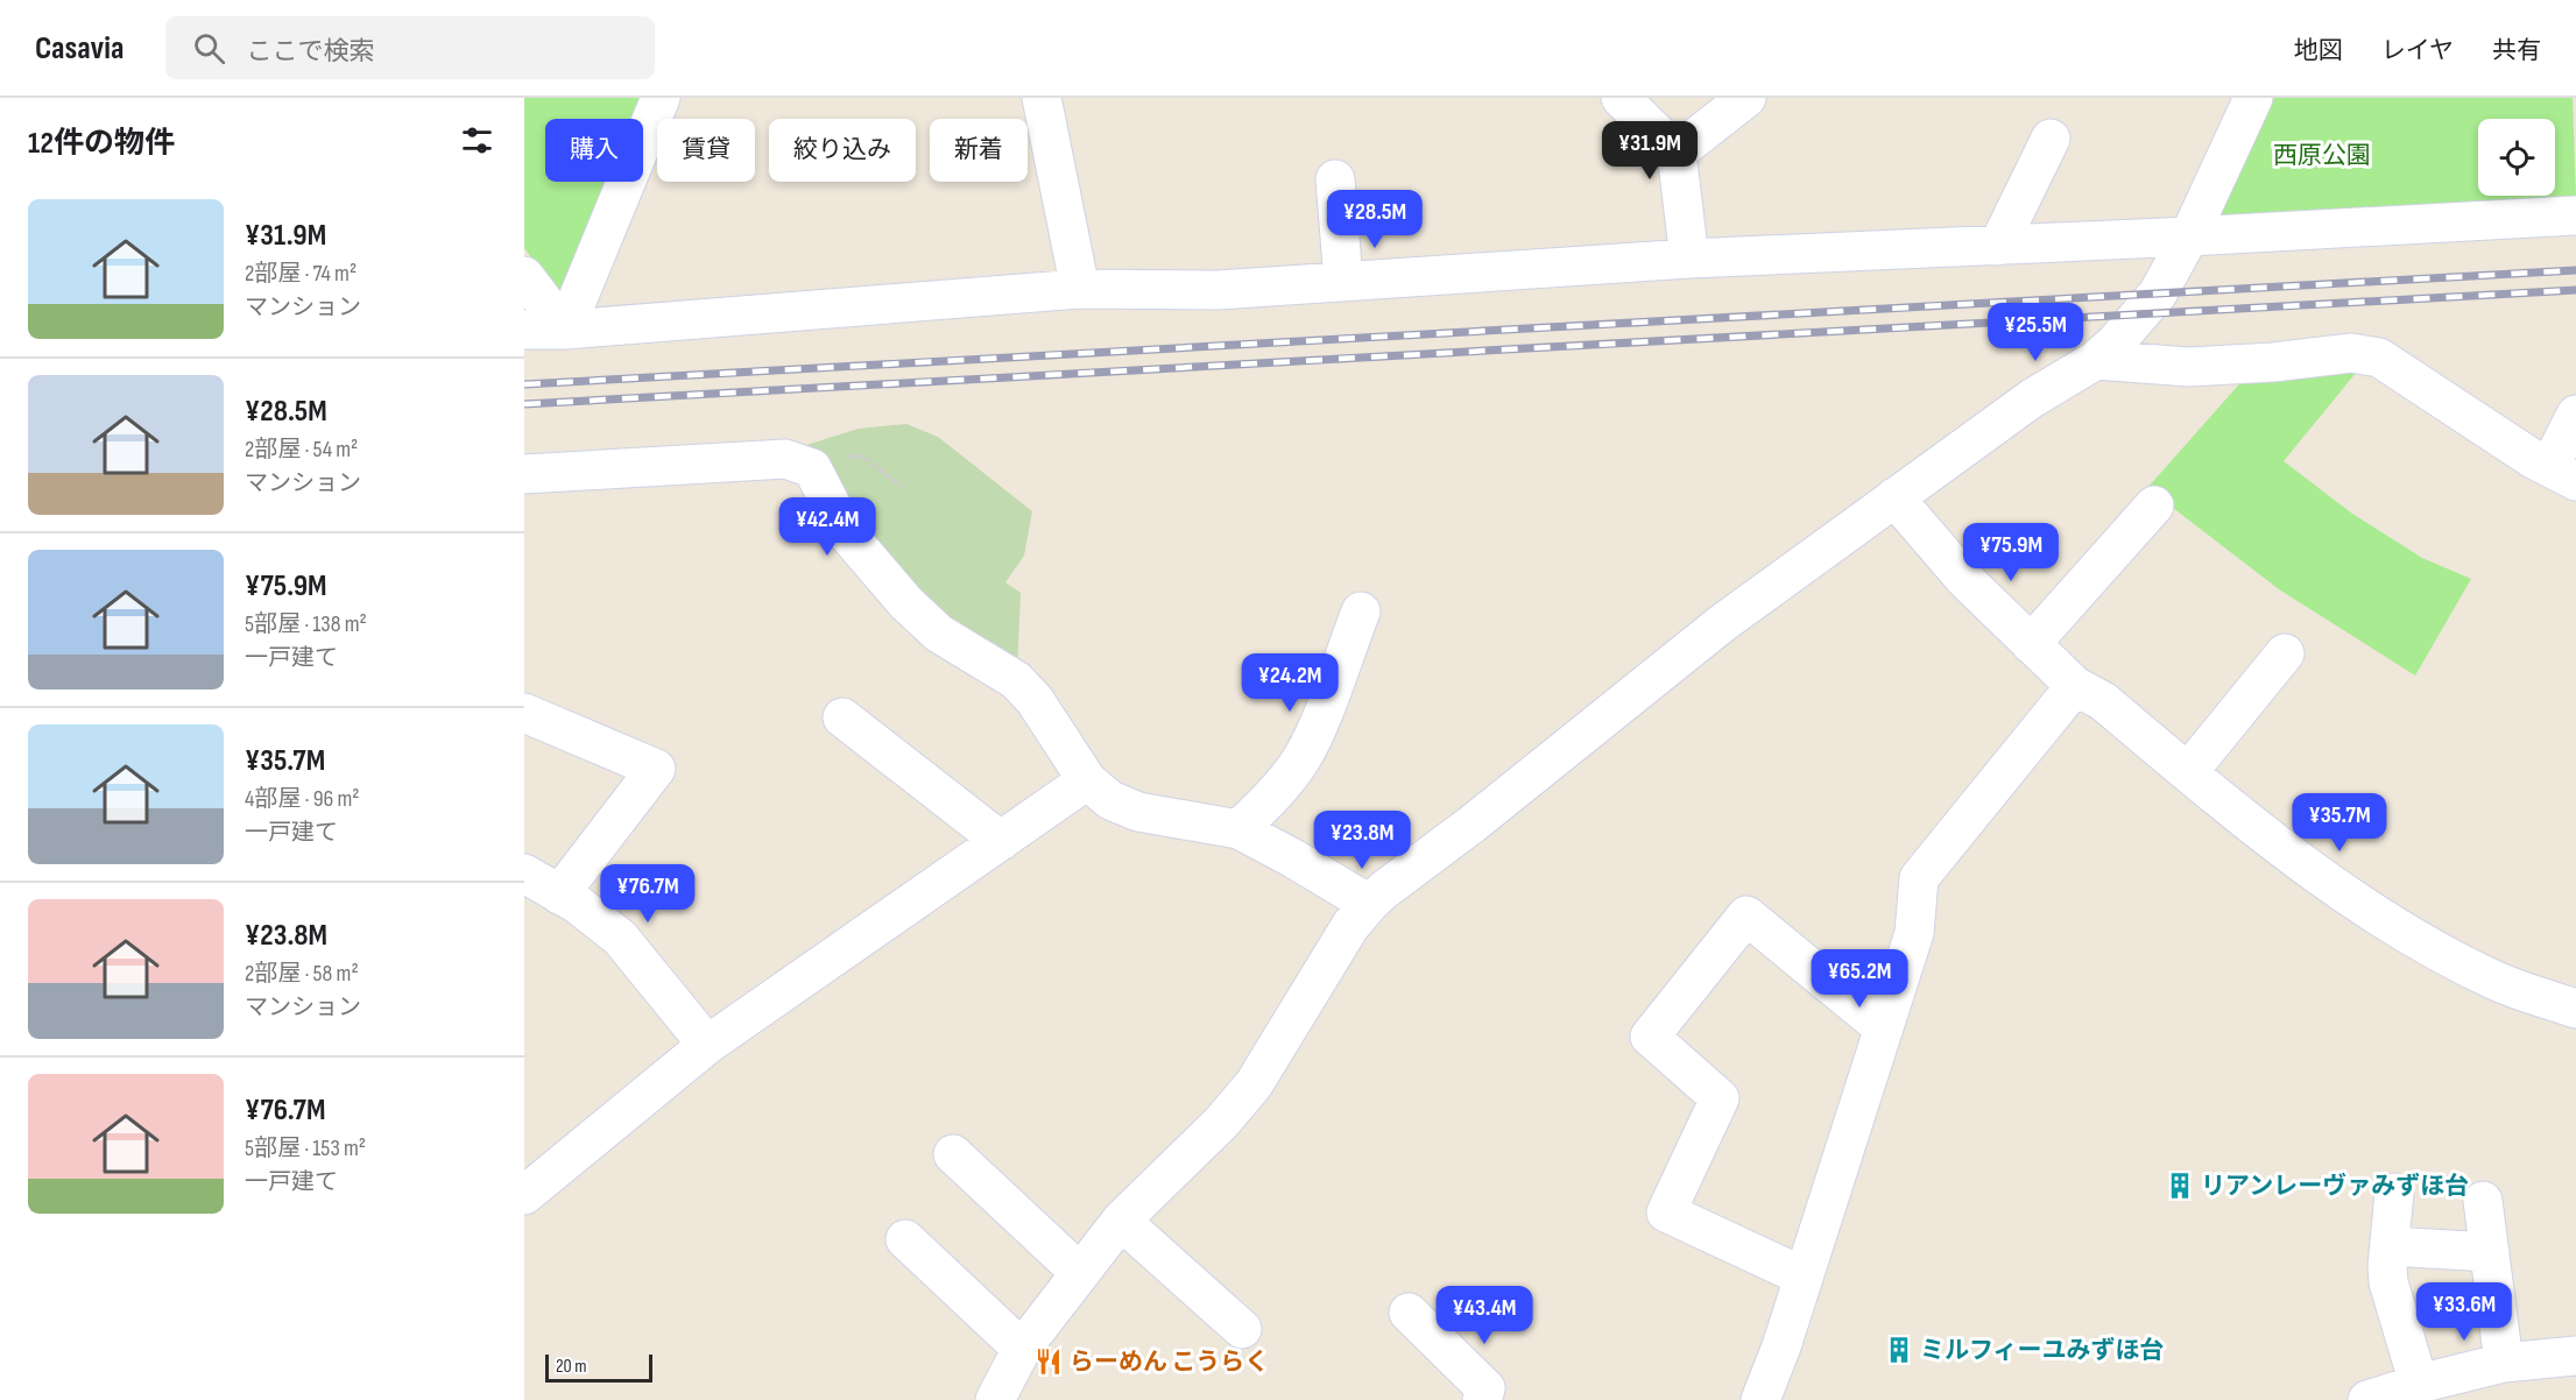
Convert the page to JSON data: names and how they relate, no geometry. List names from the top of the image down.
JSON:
{
  "parks": ["西原公園"],
  "places": {
    "building": ["リアンレーヴァみずほ台", "ミルフィーユみずほ台"],
    "restaurant": ["らーめん こうらく"]
  },
  "scale_bar": "20 m",
  "page": {
    "header": "Casavia",
    "search": "ここで検索",
    "nav": ["地図", "レイヤ", "共有"],
    "heading": "12件の物件",
    "chip": [
      "購入",
      "賃貸",
      "絞り込み",
      "新着"
    ],
    "price": [
      "¥31.9M",
      "¥28.5M",
      "¥25.5M",
      "¥42.4M",
      "¥75.9M",
      "¥24.2M",
      "¥35.7M",
      "¥23.8M",
      "¥76.7M",
      "¥65.2M",
      "¥33.6M",
      "¥43.4M"
    ],
    "list": [
      {
        "name": "¥31.9M",
        "note": "2部屋 · 74 m² · マンション"
      },
      {
        "name": "¥28.5M",
        "note": "2部屋 · 54 m² · マンション"
      },
      {
        "name": "¥75.9M",
        "note": "5部屋 · 138 m² · 一戸建て"
      },
      {
        "name": "¥35.7M",
        "note": "4部屋 · 96 m² · 一戸建て"
      },
      {
        "name": "¥23.8M",
        "note": "2部屋 · 58 m² · マンション"
      },
      {
        "name": "¥76.7M",
        "note": "5部屋 · 153 m² · 一戸建て"
      }
    ],
    "scale": "20 m"
  }
}
